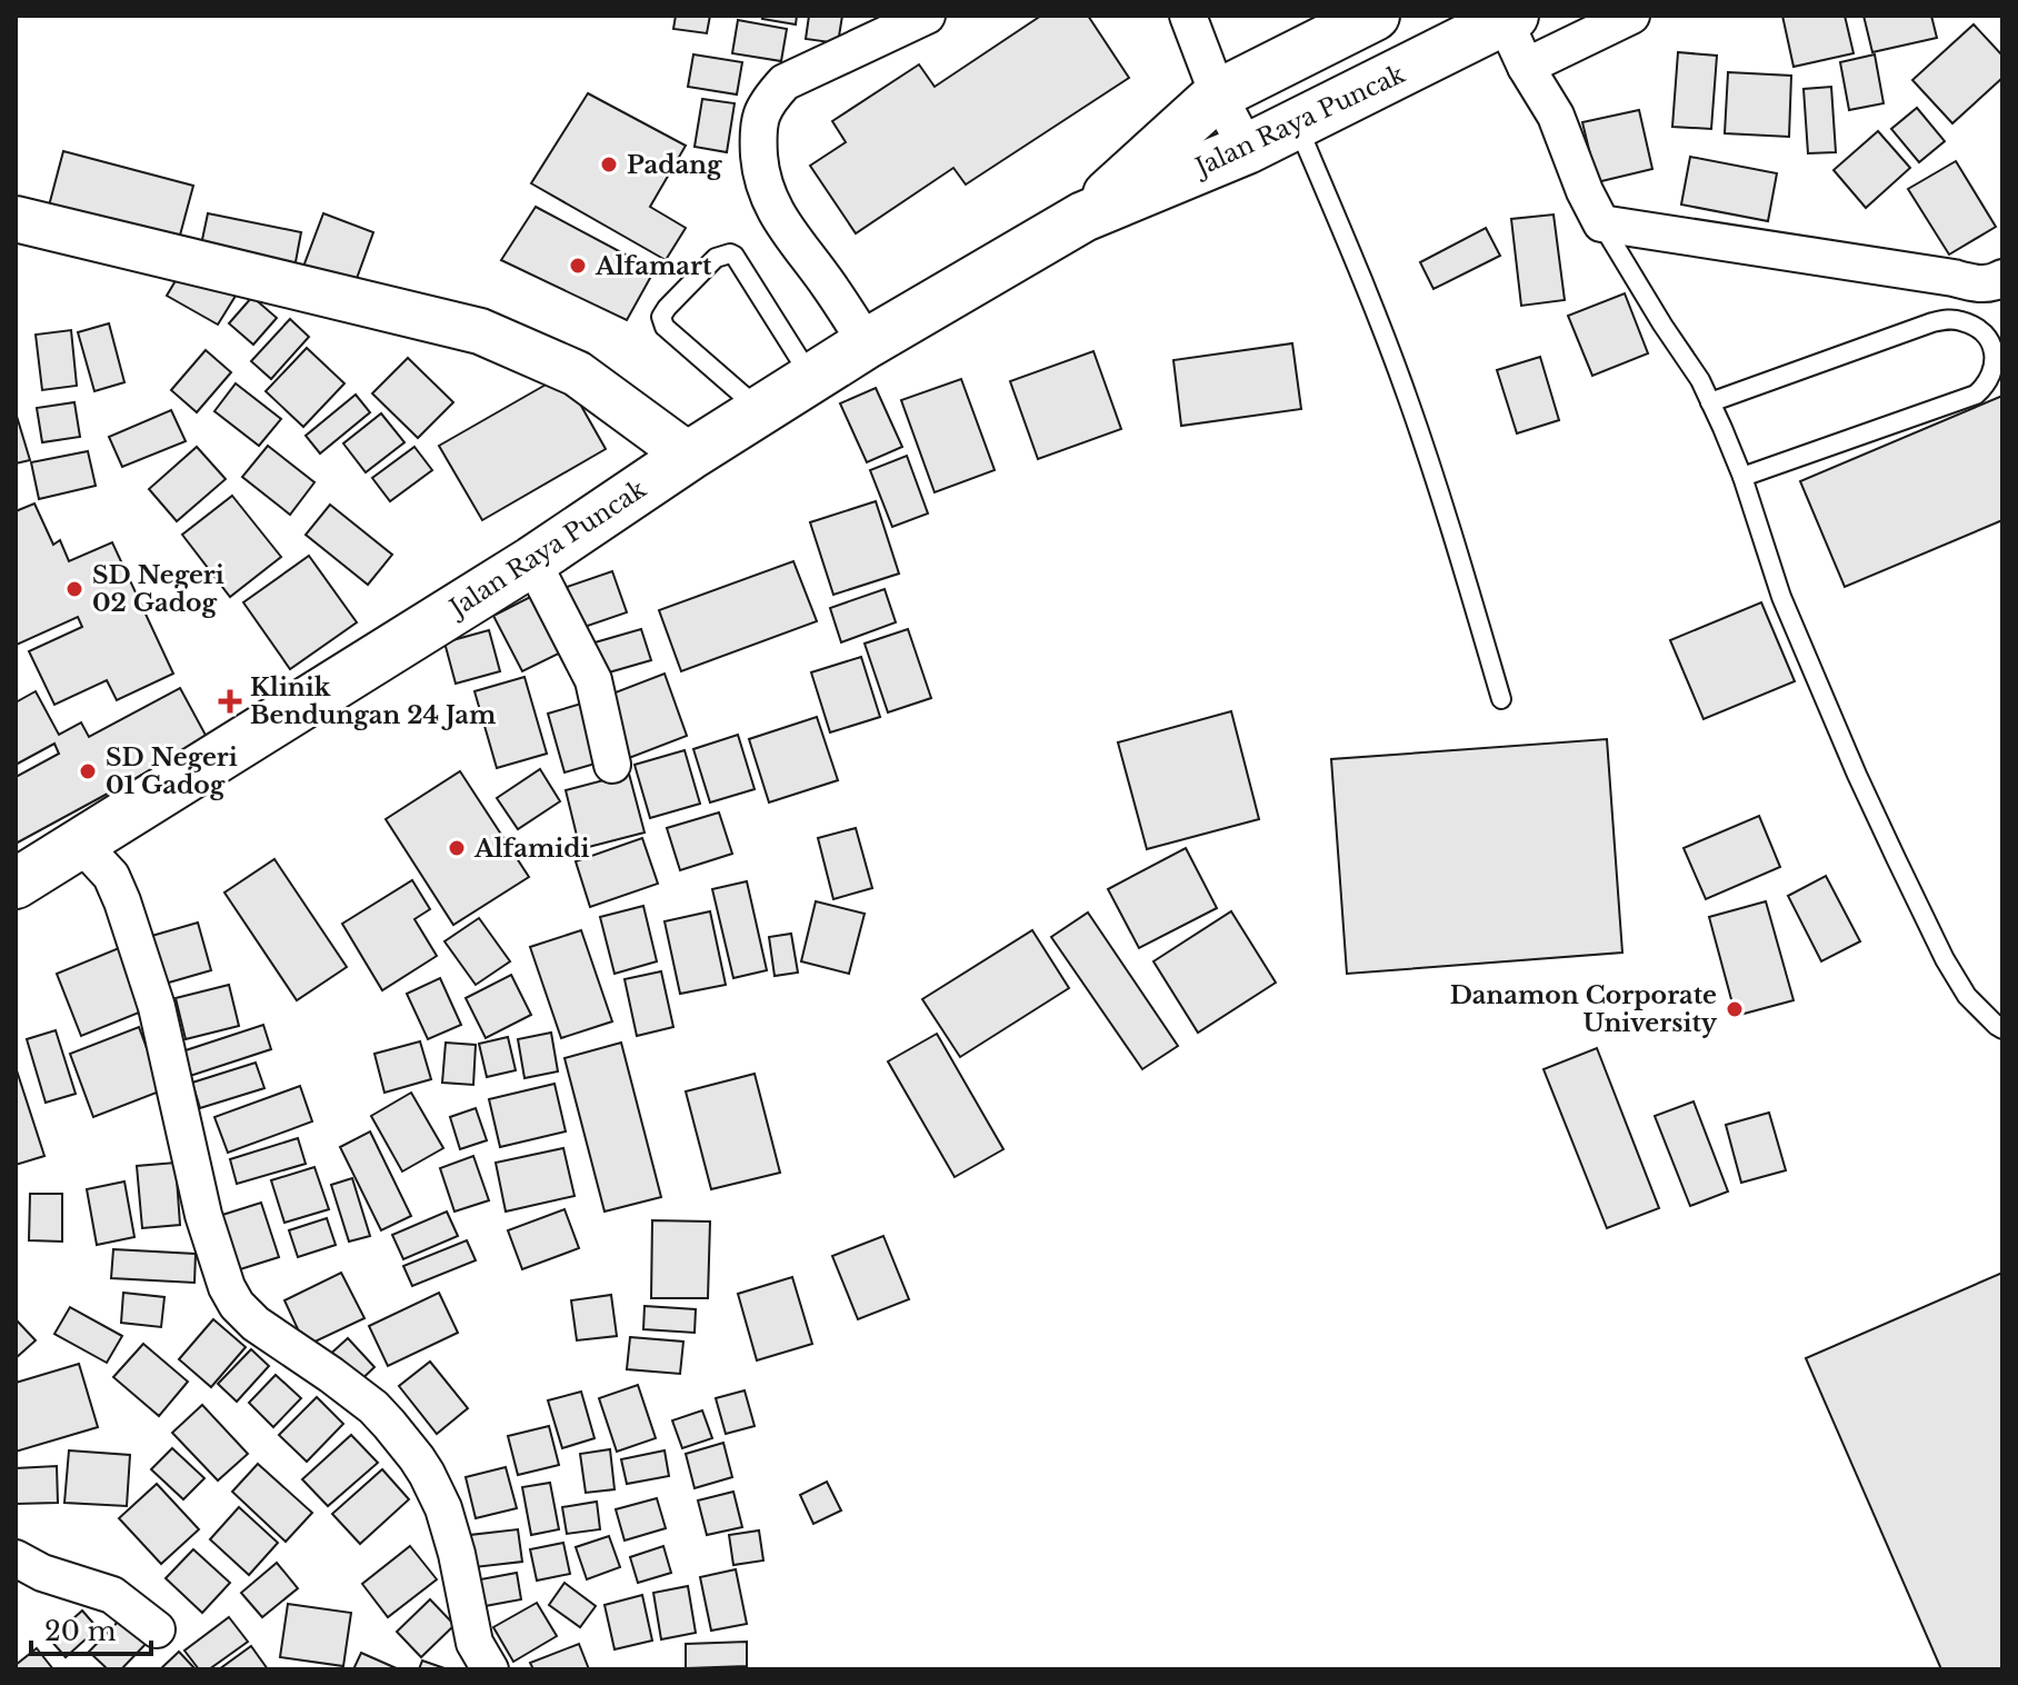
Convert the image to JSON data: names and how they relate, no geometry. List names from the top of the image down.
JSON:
{
  "streets": {
    "highway": ["Jalan Raya Puncak"]
  },
  "places": {
    "other": [
      "Padang",
      "Alfamart",
      "SD Negeri 02 Gadog",
      "SD Negeri 01 Gadog",
      "Alfamidi",
      "Danamon Corporate University"
    ],
    "health": ["Klinik Bendungan 24 Jam"]
  },
  "scale_bar": "20 m"
}
